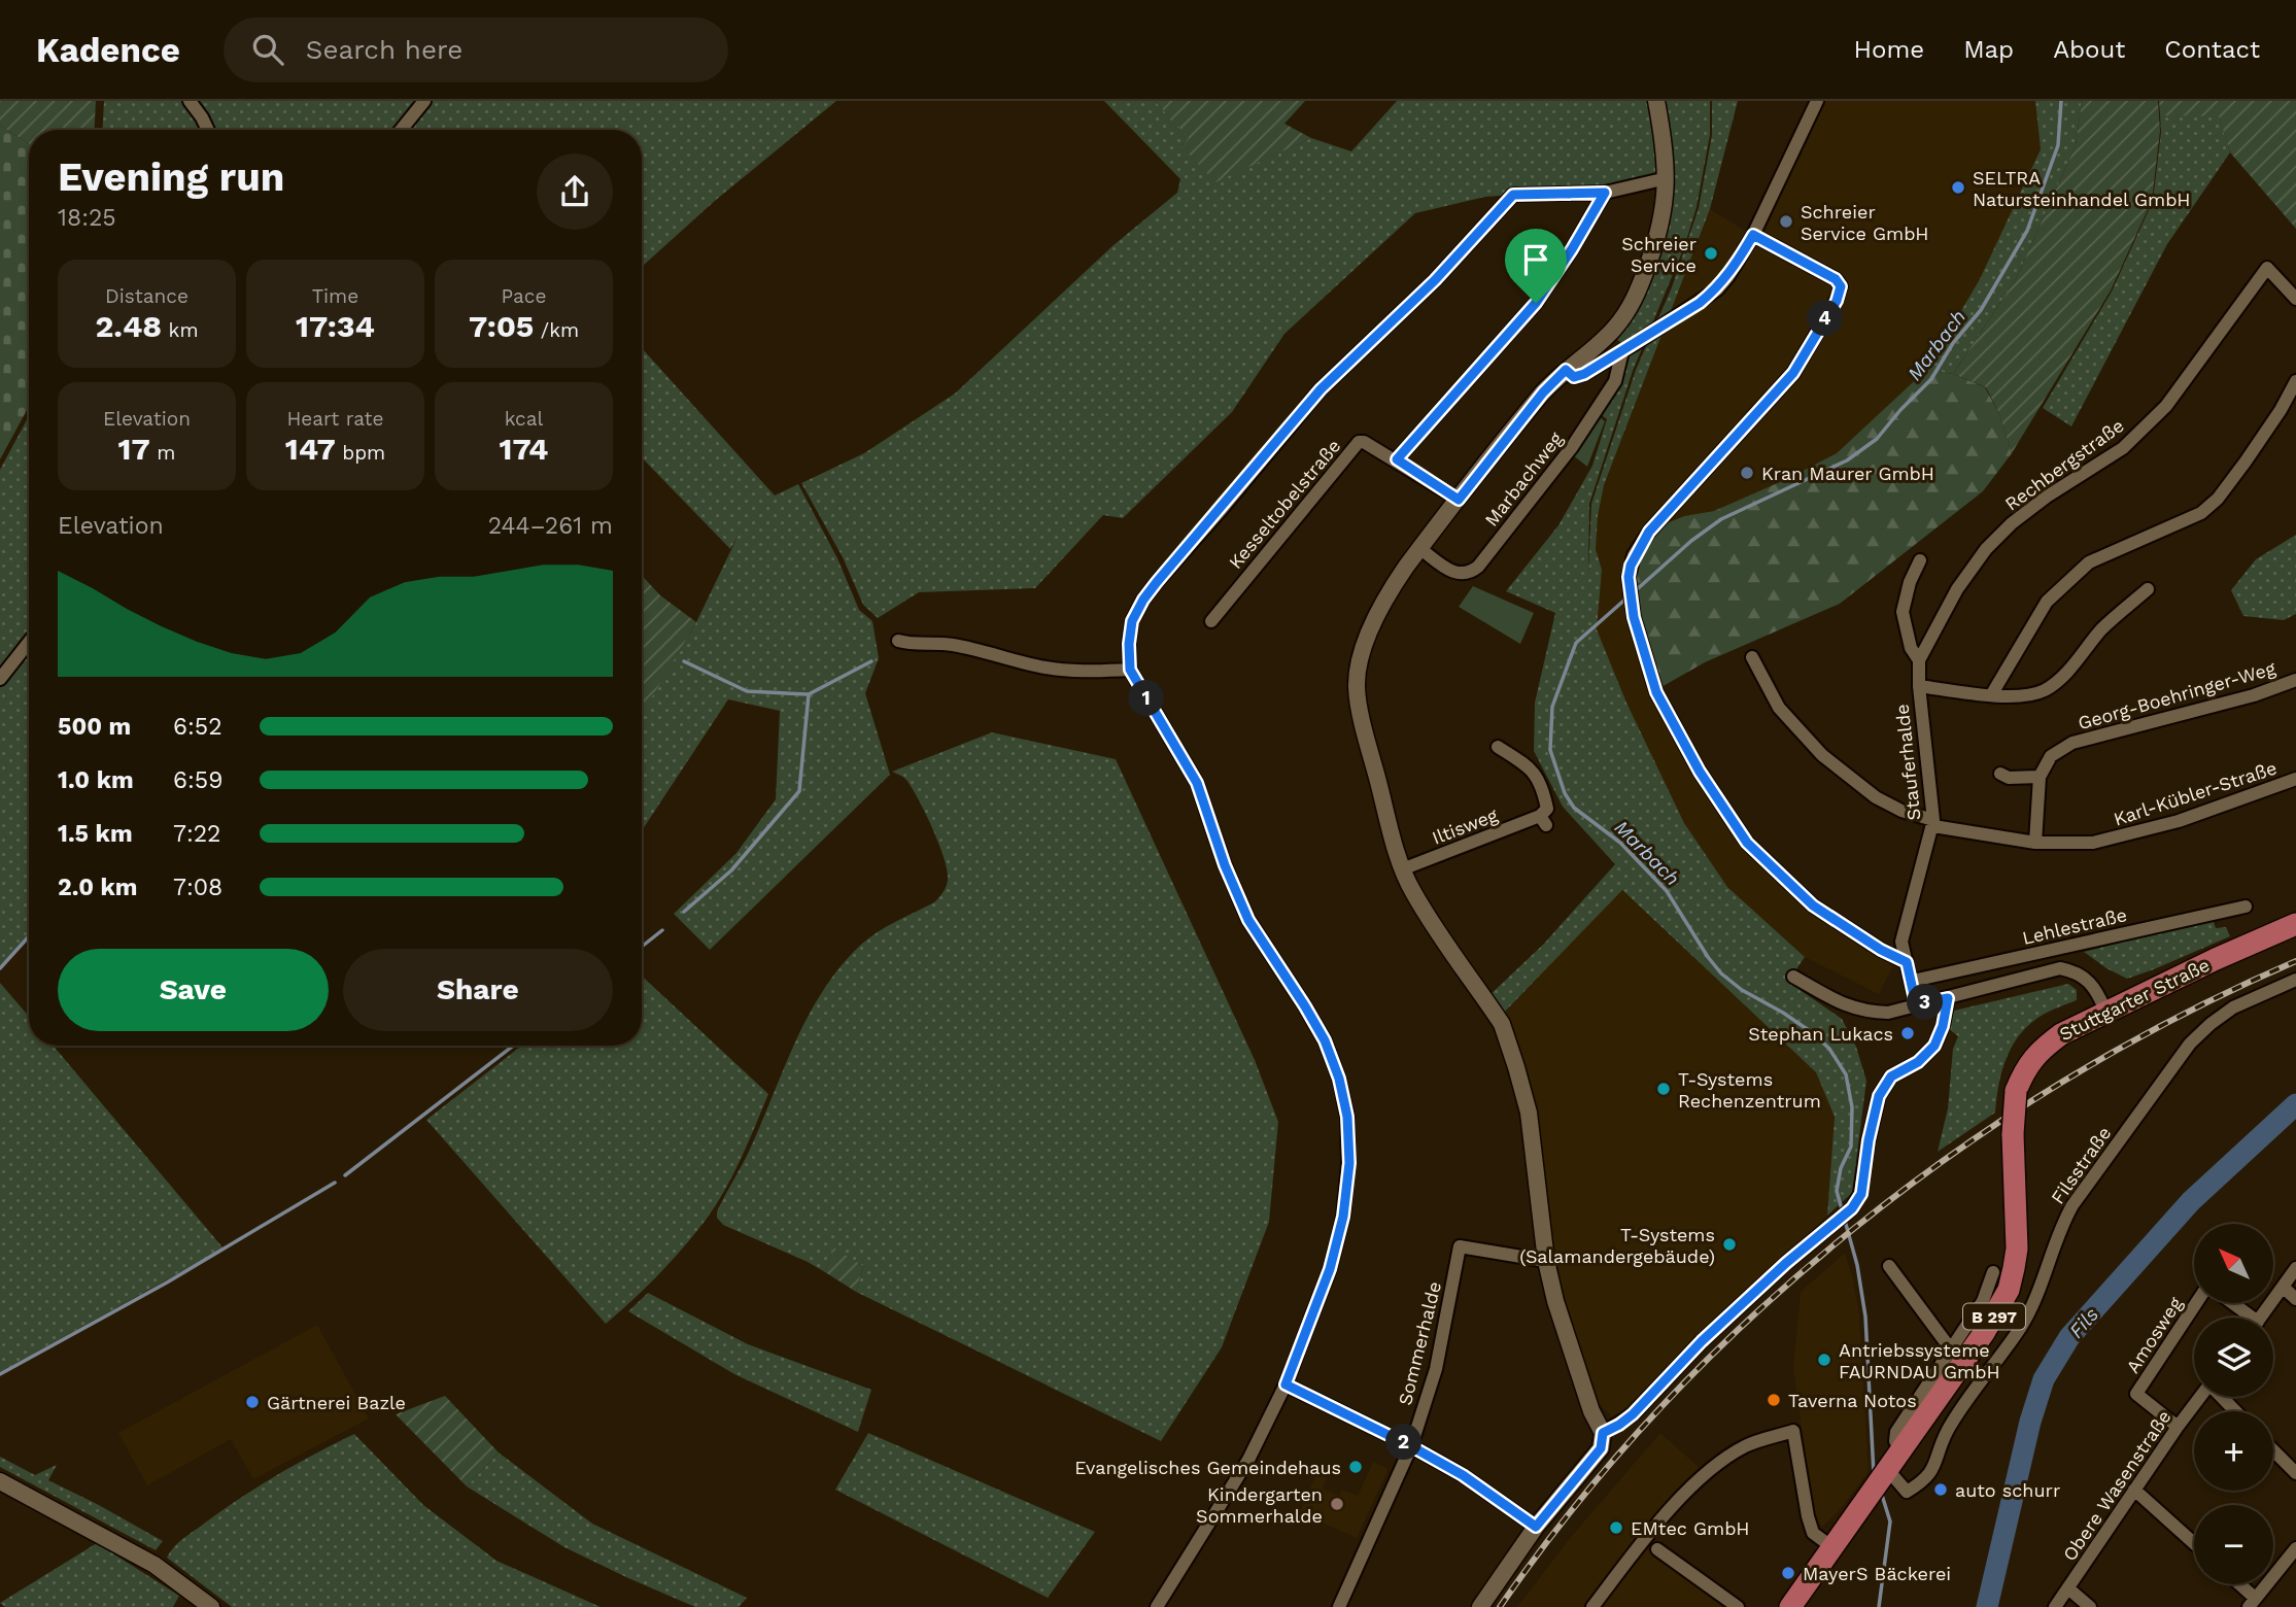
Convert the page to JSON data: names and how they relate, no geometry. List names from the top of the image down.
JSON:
{
  "streets": {
    "main road": ["Stuttgarter Straße", "B 297"],
    "street": [
      "Rechbergstraße",
      "Marbachweg",
      "Kesseltobelstraße",
      "Georg-Boehringer-Weg",
      "Stauferhalde",
      "Karl-Kübler-Straße",
      "Iltisweg",
      "Lehlestraße",
      "Filsstraße",
      "Amosweg",
      "Sommerhalde",
      "Obere Wasenstraße"
    ]
  },
  "crossings": [
    ["Rechbergstraße", "Stauferhalde"],
    ["Stauferhalde", "Karl-Kübler-Straße"],
    ["Stauferhalde", "Lehlestraße"],
    ["Lehlestraße", "Stuttgarter Straße"],
    ["Stuttgarter Straße", "Filsstraße"],
    ["Amosweg", "Obere Wasenstraße"]
  ],
  "water": ["Marbach", "Fils"],
  "places": [
    "SELTRA Natursteinhandel GmbH",
    "Schreier Service GmbH",
    "Schreier Service",
    "Kran Maurer GmbH",
    "Stephan Lukacs",
    "T-Systems Rechenzentrum",
    "T-Systems (Salamandergebäude)",
    "Antriebssysteme FAURNDAU GmbH",
    "Taverna Notos",
    "Gärtnerei Bazle",
    "Evangelisches Gemeindehaus",
    "auto schurr",
    "Kindergarten Sommerhalde",
    "EMtec GmbH",
    "MayerS Bäckerei"
  ],
  "north": "top left",
  "page": {
    "header": "Kadence",
    "search": "Search here",
    "nav": [
      "Home",
      "Map",
      "About",
      "Contact"
    ],
    "heading": ["Evening run", "18:25"],
    "stats": [
      ["Distance", "2.48 km"],
      ["Time", "17:34"],
      ["Pace", "7:05 /km"],
      ["Elevation", "17 m"],
      ["Heart rate", "147 bpm"],
      ["kcal", "174"]
    ],
    "pins": [
      "4",
      "1",
      "3",
      "2"
    ],
    "chart": ["Elevation", "244–261 m"],
    "list": [
      {
        "name": "500 m",
        "note": "6:52"
      },
      {
        "name": "1.0 km",
        "note": "6:59"
      },
      {
        "name": "1.5 km",
        "note": "7:22"
      },
      {
        "name": "2.0 km",
        "note": "7:08"
      }
    ],
    "buttons": ["Save", "Share"],
    "map_buttons": ["+", "−"]
  }
}
